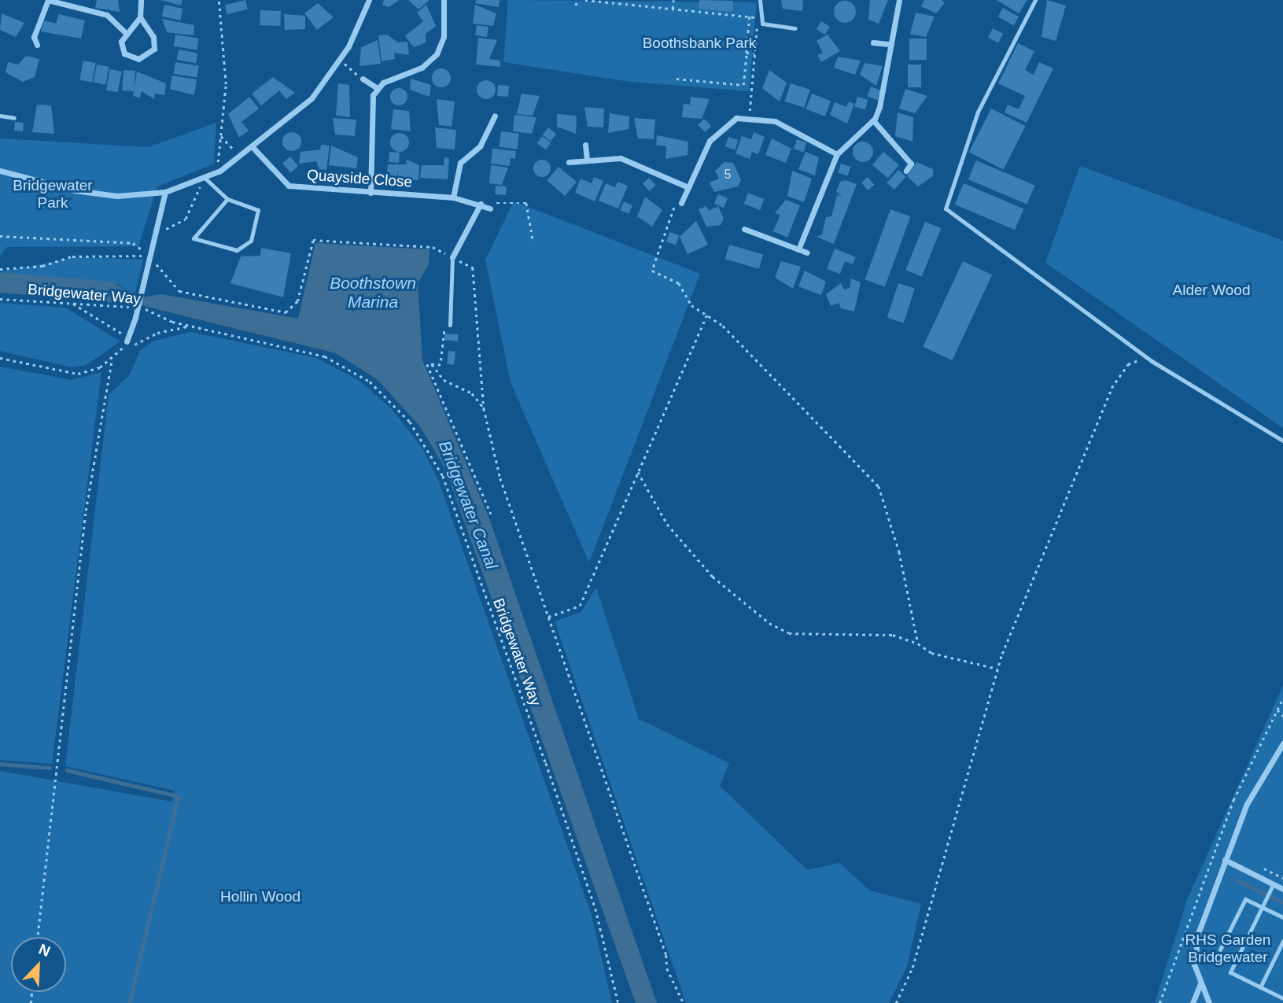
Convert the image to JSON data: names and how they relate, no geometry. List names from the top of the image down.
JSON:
{
  "streets": {
    "street": ["Quayside Close"],
    "path": ["Bridgewater Way"]
  },
  "water": ["Boothstown Marina", "Bridgewater Canal"],
  "parks": [
    "Boothsbank Park",
    "Bridgewater Park",
    "Alder Wood",
    "Hollin Wood",
    "RHS Garden Bridgewater"
  ],
  "house_numbers": ["5"],
  "north": "top right"
}
